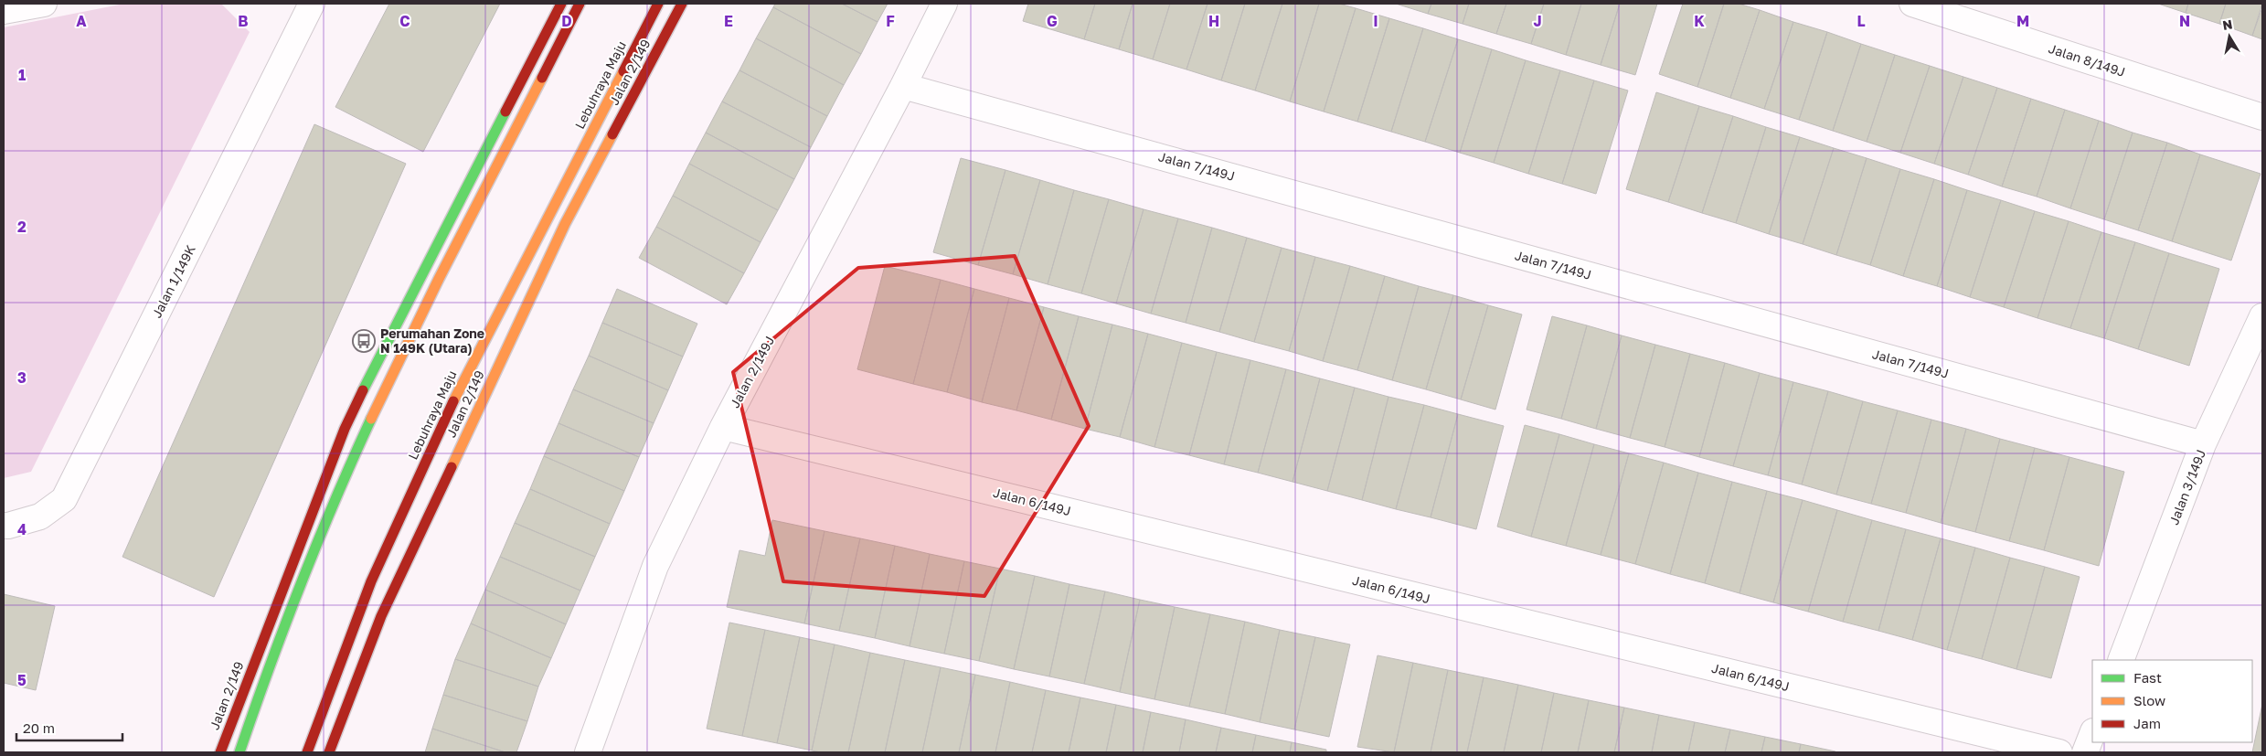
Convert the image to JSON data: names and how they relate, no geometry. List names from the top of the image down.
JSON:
{
  "streets": {
    "main road": ["Jalan 2/149", "Lebuhraya Maju"],
    "street": [
      "Jalan 8/149J",
      "Jalan 7/149J",
      "Jalan 1/149K",
      "Jalan 2/149J",
      "Jalan 3/149J",
      "Jalan 6/149J"
    ]
  },
  "crossings": [
    ["Jalan 7/149J", "Jalan 2/149J"],
    ["Jalan 7/149J", "Jalan 3/149J"],
    ["Jalan 2/149J", "Jalan 6/149J"]
  ],
  "places": {
    "bus stop": ["Perumahan Zone N 149K (Utara)"]
  },
  "legend": ["Fast", "Slow", "Jam"],
  "scale_bar": "20 m",
  "north": "top",
  "grid": {
    "columns": [
      "A",
      "B",
      "C",
      "D",
      "E",
      "F",
      "G",
      "H",
      "I",
      "J",
      "K",
      "L",
      "M",
      "N"
    ],
    "rows": [
      "1",
      "2",
      "3",
      "4",
      "5"
    ]
  }
}
